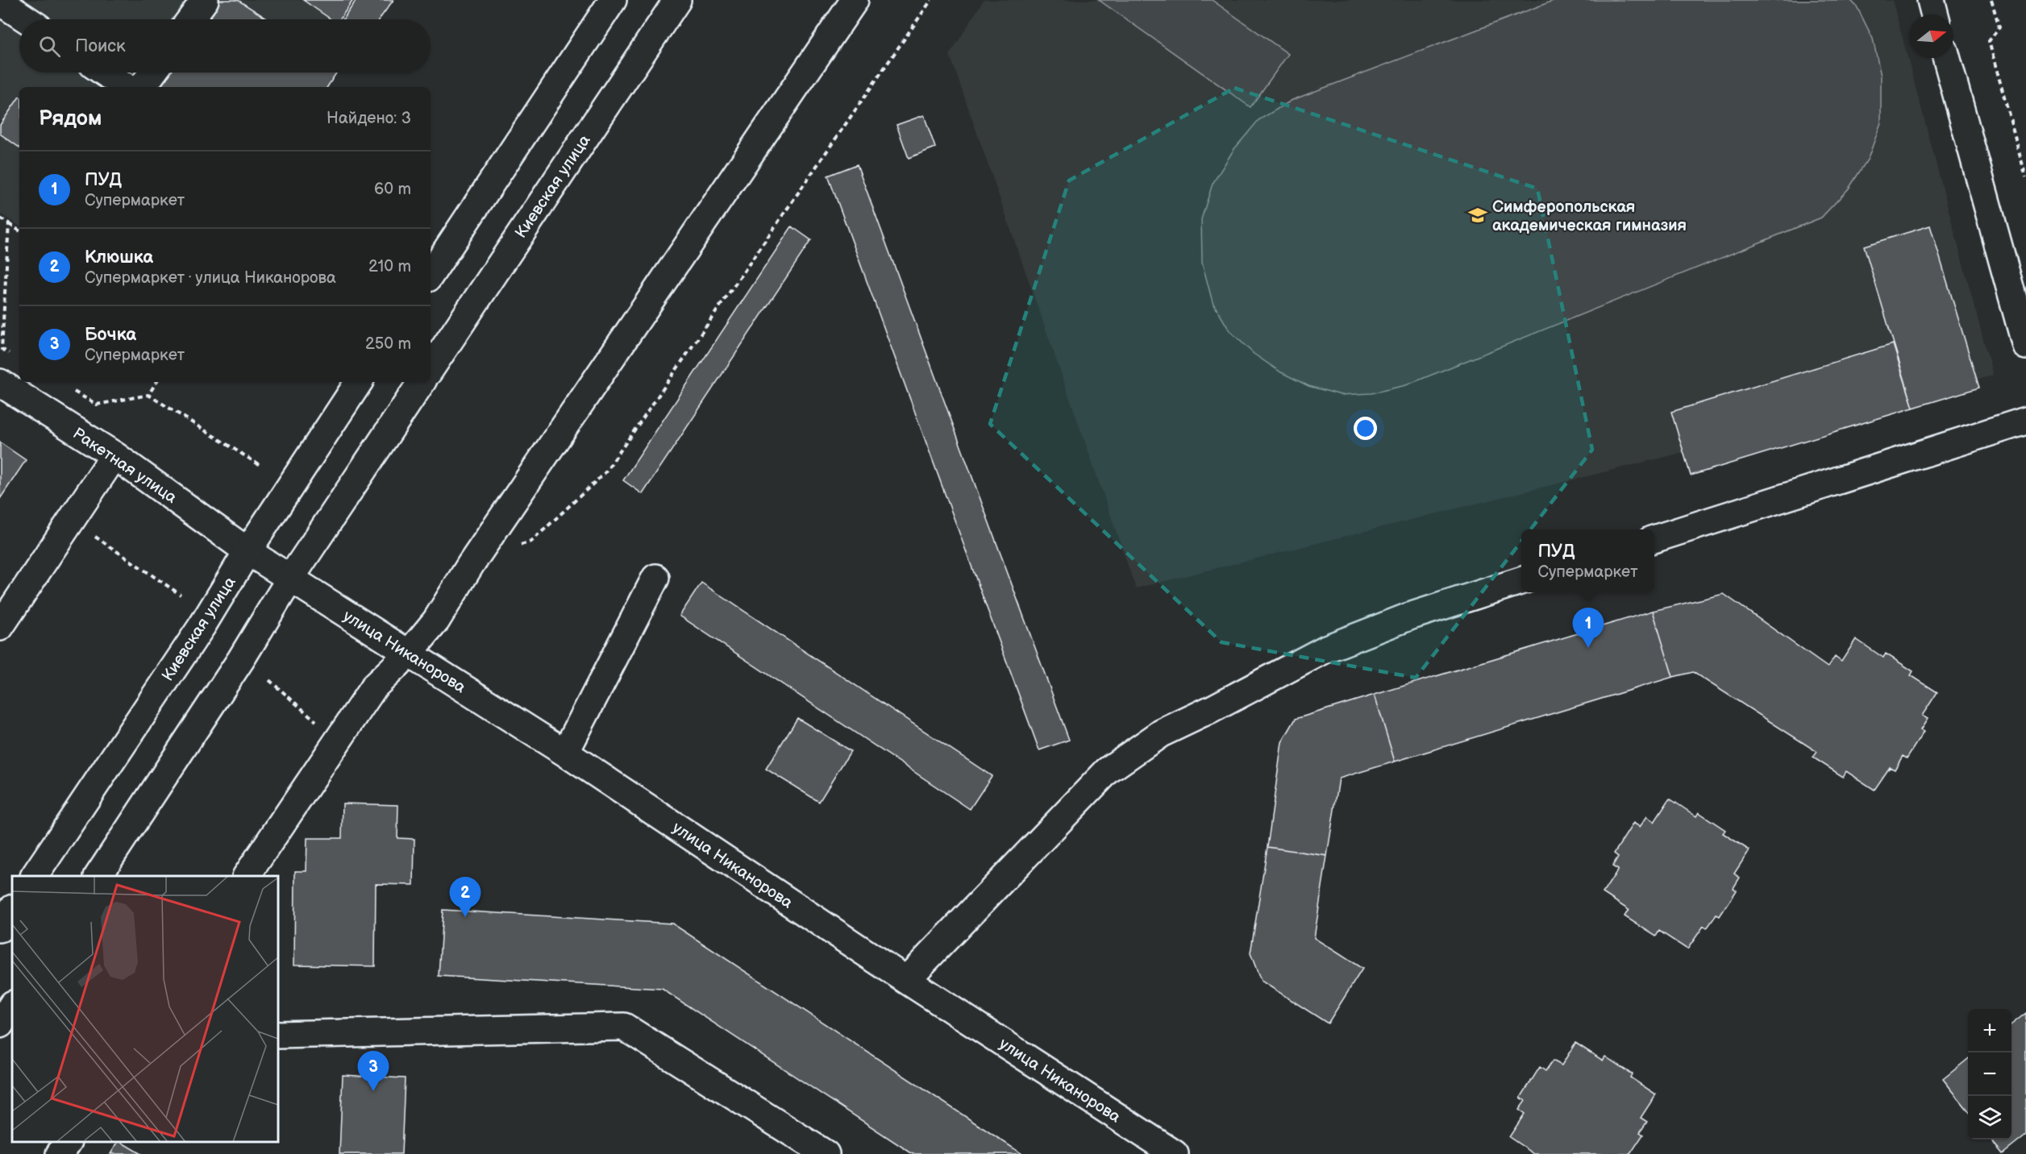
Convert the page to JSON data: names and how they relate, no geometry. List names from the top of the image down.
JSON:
{
  "streets": {
    "street": ["Киевская улица", "Ракетная улица", "улица Никанорова"]
  },
  "crossings": [
    ["Киевская улица", "Ракетная улица"],
    ["Ракетная улица", "улица Никанорова"]
  ],
  "places": {
    "school or university": ["Симферопольская академическая гимназия"]
  },
  "north": "right",
  "page": {
    "search": "Поиск",
    "heading": ["Рядом", "Найдено: 3"],
    "list": [
      {
        "mark": "1",
        "name": "ПУД",
        "note": "Супермаркет",
        "value": "60 m"
      },
      {
        "mark": "2",
        "name": "Клюшка",
        "note": "Супермаркет · улица Никанорова",
        "value": "210 m"
      },
      {
        "mark": "3",
        "name": "Бочка",
        "note": "Супермаркет",
        "value": "250 m"
      }
    ],
    "popup": ["ПУД", "Супермаркет"],
    "pins": ["1", "2", "3"],
    "map_buttons": ["+", "−"]
  }
}
